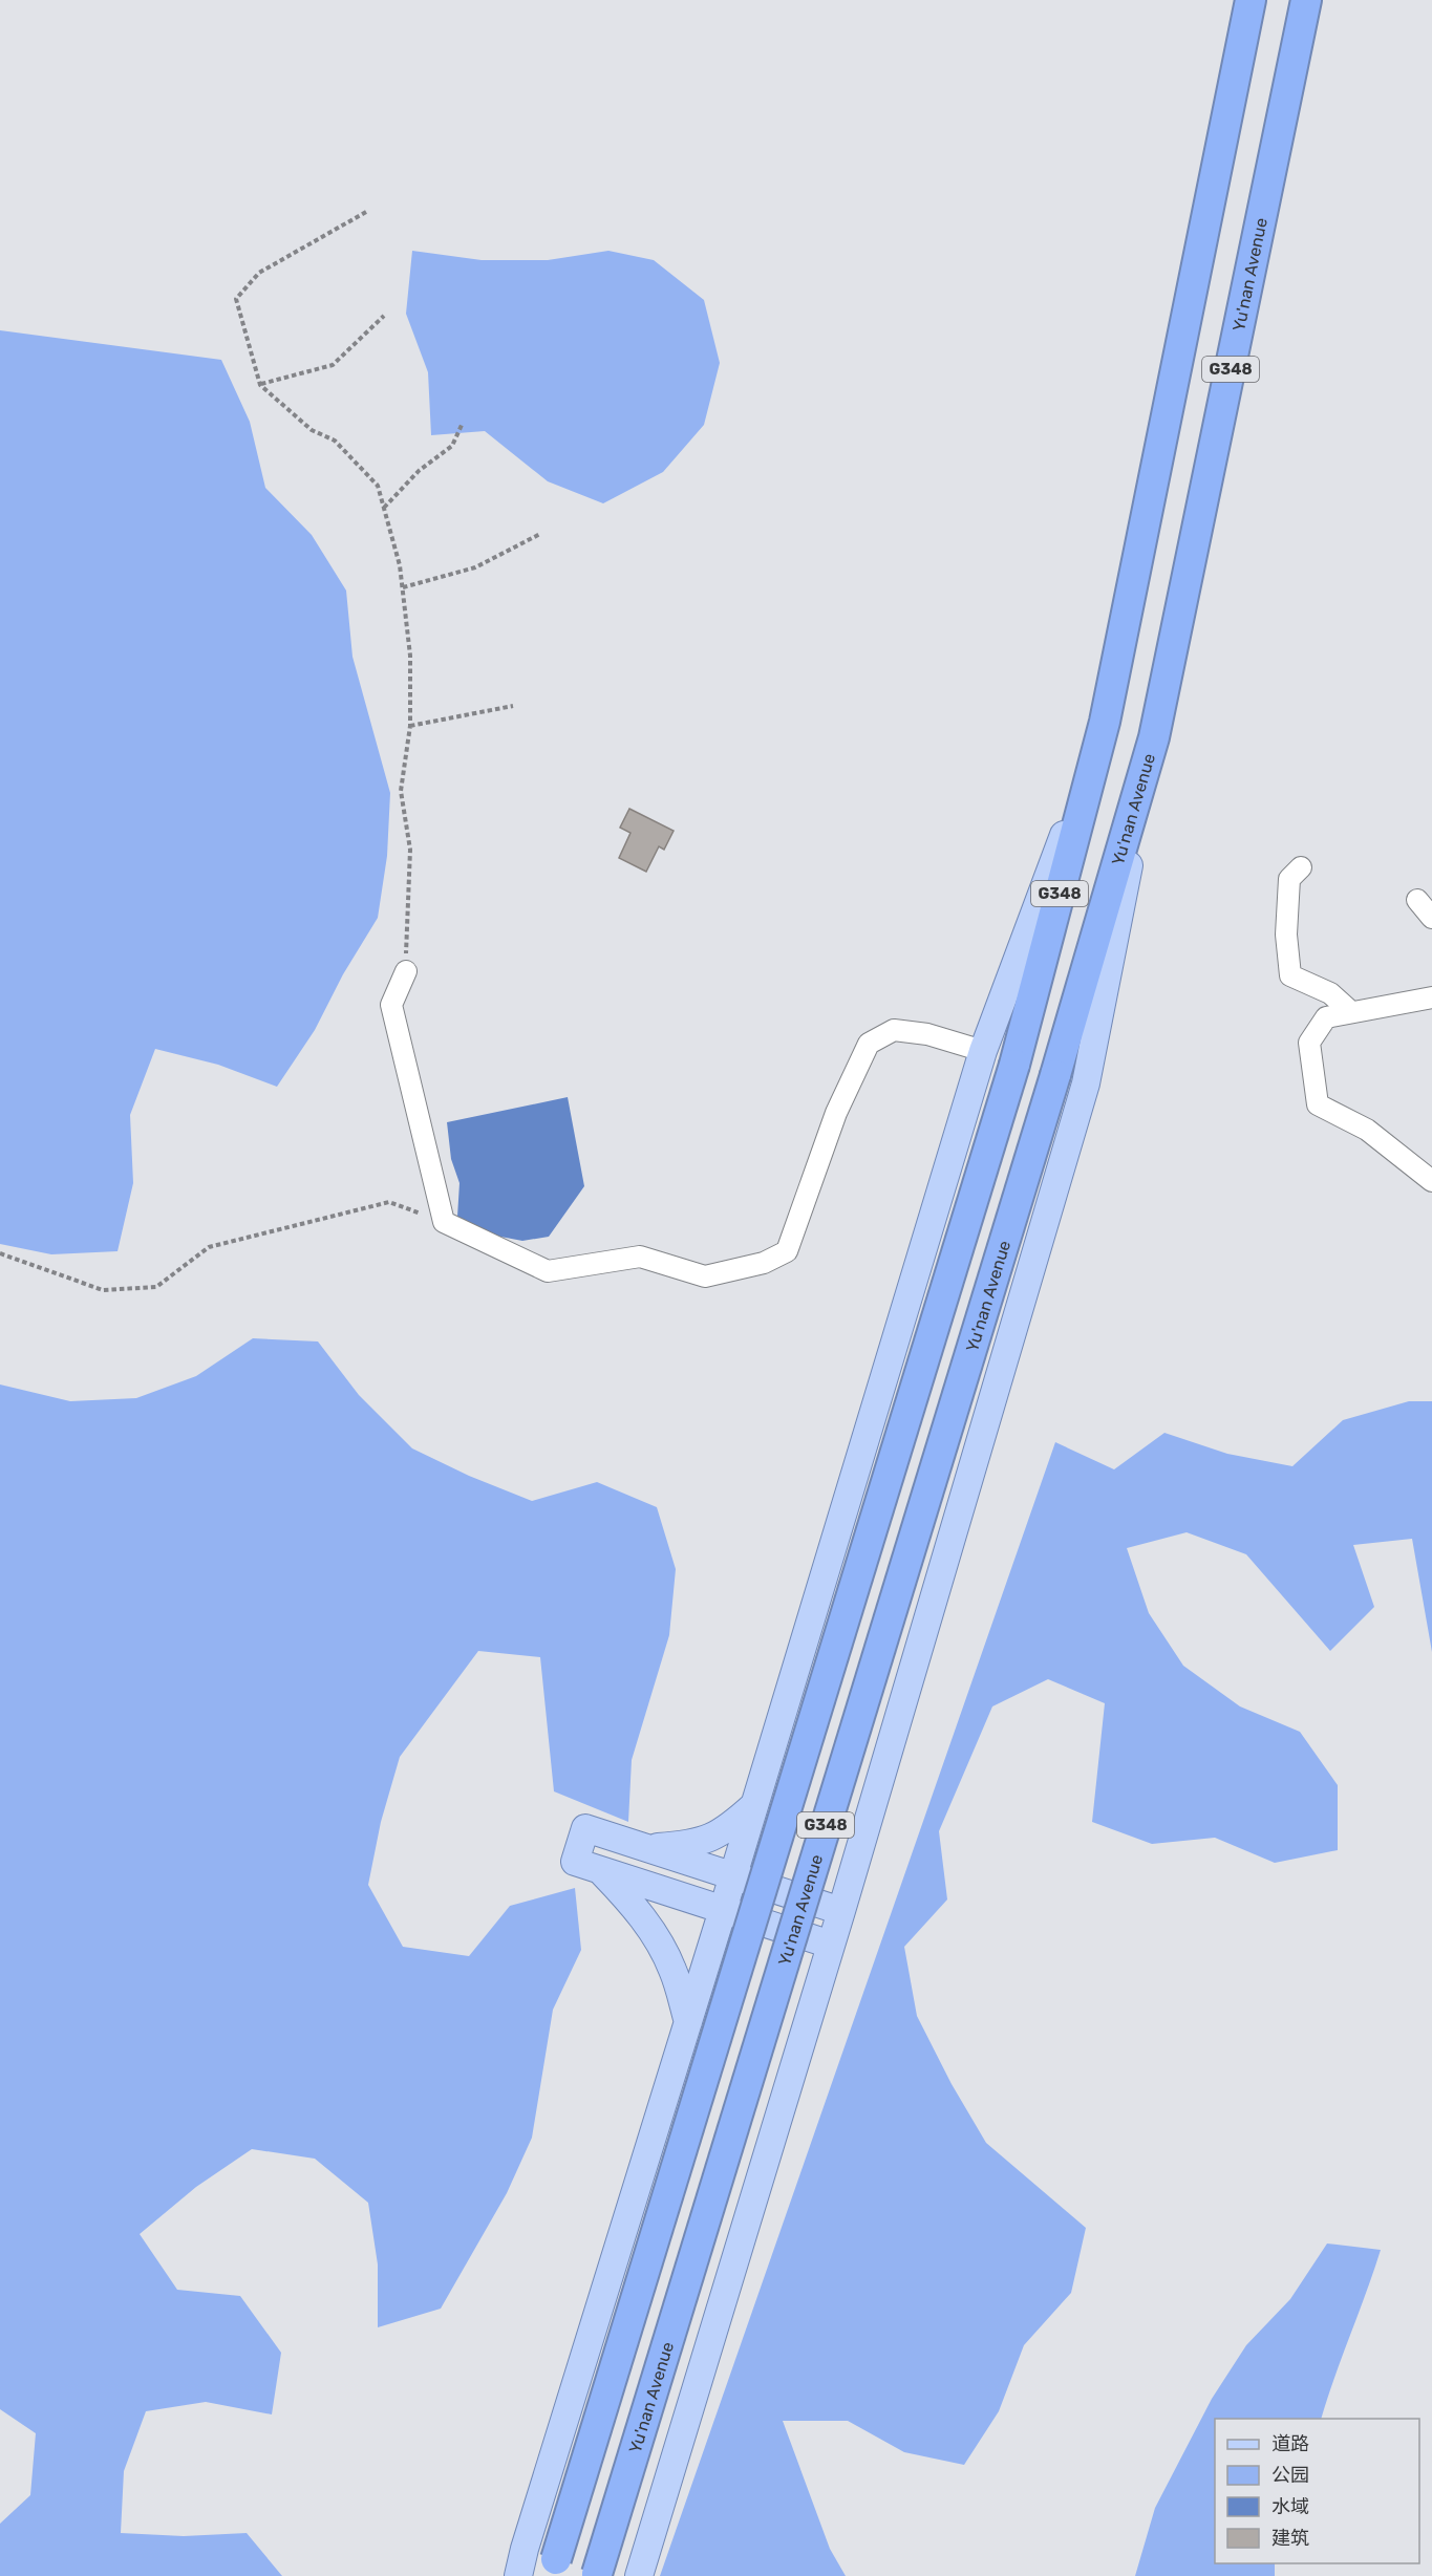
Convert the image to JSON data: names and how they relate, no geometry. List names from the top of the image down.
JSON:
{
  "streets": {
    "highway": ["Yu'nan Avenue", "G348"]
  },
  "legend": [
    "道路",
    "公园",
    "水域",
    "建筑"
  ]
}
